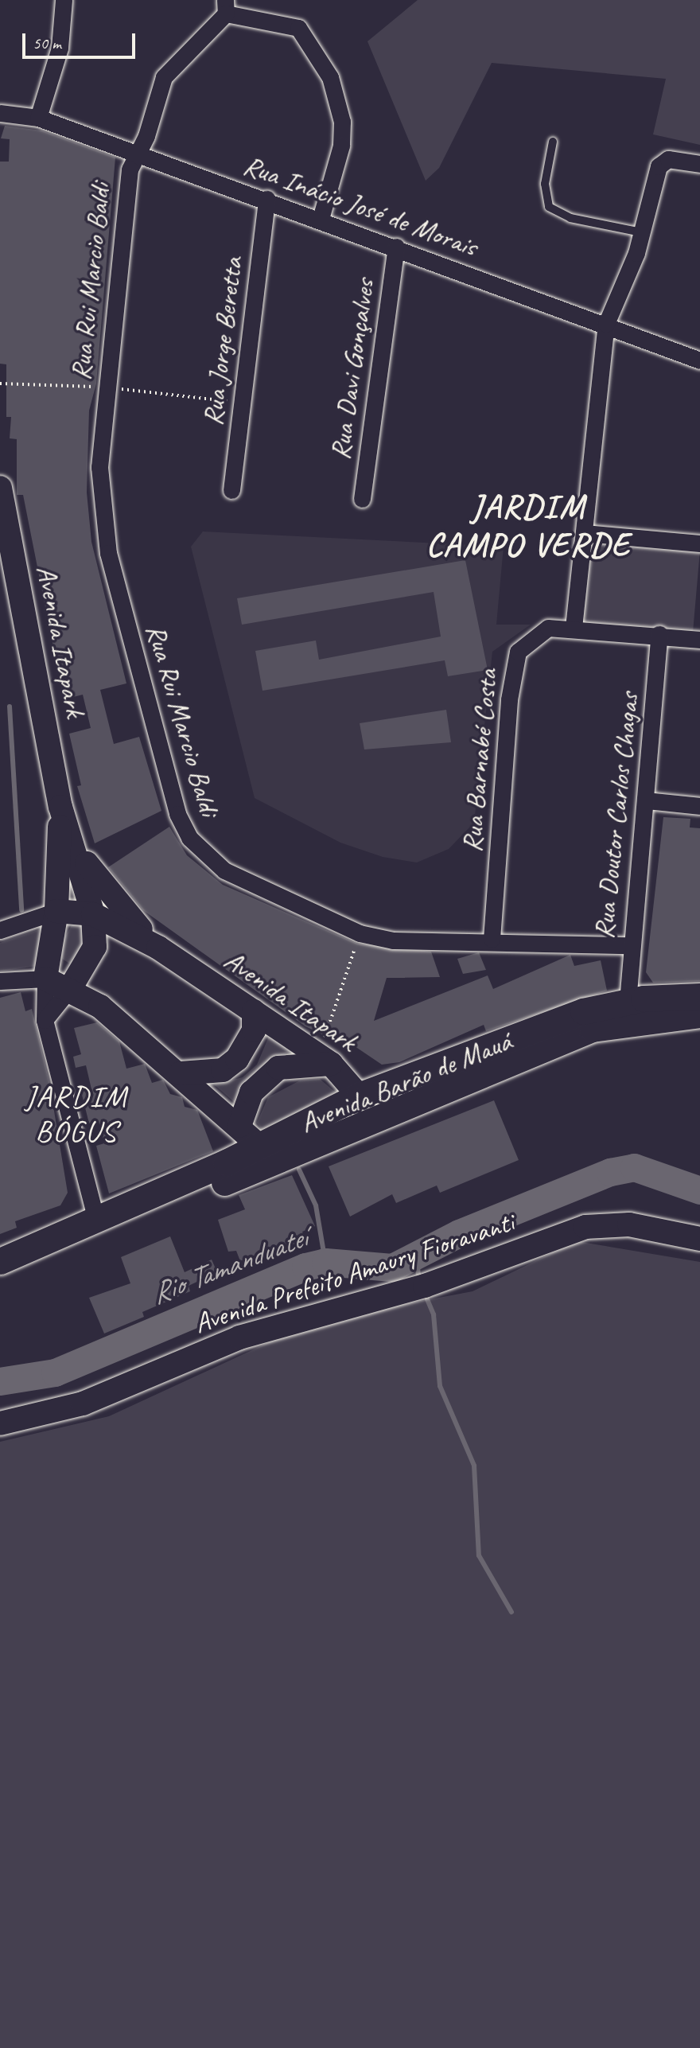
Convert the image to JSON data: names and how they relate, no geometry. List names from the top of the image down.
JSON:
{
  "streets": {
    "main road": ["Avenida Itapark", "Avenida Barão de Mauá", "Avenida Prefeito Amaury Fioravanti"],
    "street": [
      "Rua Inácio José de Morais",
      "Rua Rui Marcio Baldi",
      "Rua Jorge Beretta",
      "Rua Davi Gonçalves",
      "Rua Barnabé Costa",
      "Rua Doutor Carlos Chagas"
    ]
  },
  "crossings": [
    ["Rua Inácio José de Morais", "Rua Rui Marcio Baldi"],
    ["Rua Inácio José de Morais", "Rua Jorge Beretta"],
    ["Rua Inácio José de Morais", "Rua Davi Gonçalves"],
    ["Rua Rui Marcio Baldi", "Rua Barnabé Costa"],
    ["Rua Rui Marcio Baldi", "Rua Doutor Carlos Chagas"],
    ["Avenida Itapark", "Avenida Barão de Mauá"],
    ["Rua Barnabé Costa", "Rua Doutor Carlos Chagas"],
    ["Rua Doutor Carlos Chagas", "Avenida Barão de Mauá"]
  ],
  "districts": ["JARDIM CAMPO VERDE", "JARDIM BÓGUS"],
  "water": ["Rio Tamanduateí"],
  "scale_bar": "50 m"
}
